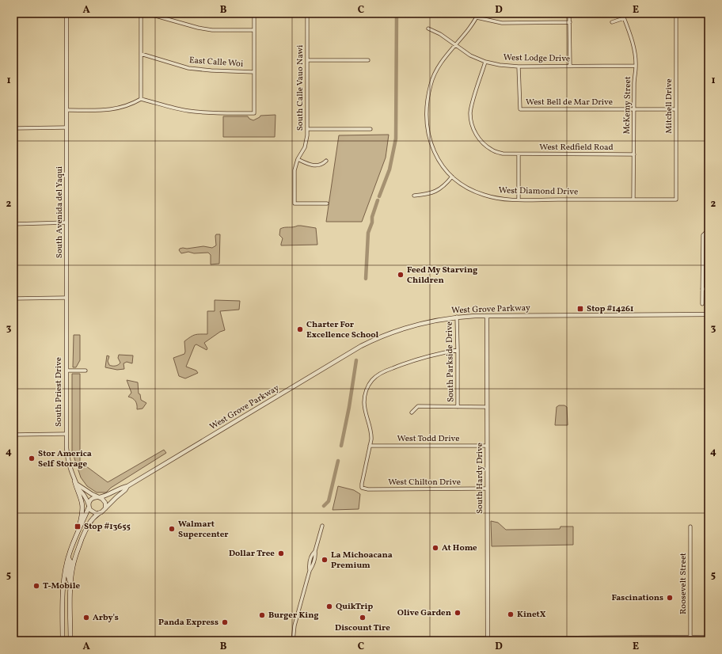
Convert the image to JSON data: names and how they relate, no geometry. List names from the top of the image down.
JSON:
{
  "streets": {
    "street": [
      "West Lodge Drive",
      "East Calle Woi",
      "South Calle Vauo Nawi",
      "West Bell de Mar Drive",
      "McKemy Street",
      "Mitchell Drive",
      "West Redfield Road",
      "West Diamond Drive",
      "South Avenida del Yaqui",
      "West Grove Parkway",
      "South Parkside Drive",
      "South Priest Drive",
      "West Todd Drive",
      "South Hardy Drive",
      "West Chilton Drive",
      "Roosevelt Street"
    ]
  },
  "crossings": [
    ["West Lodge Drive", "West Bell de Mar Drive"],
    ["West Lodge Drive", "McKemy Street"],
    ["West Lodge Drive", "West Redfield Road"],
    ["West Bell de Mar Drive", "McKemy Street"],
    ["West Bell de Mar Drive", "Mitchell Drive"],
    ["McKemy Street", "West Redfield Road"],
    ["McKemy Street", "West Diamond Drive"],
    ["Mitchell Drive", "West Diamond Drive"],
    ["South Avenida del Yaqui", "South Priest Drive"],
    ["West Grove Parkway", "South Parkside Drive"],
    ["West Grove Parkway", "South Priest Drive"],
    ["West Grove Parkway", "South Hardy Drive"],
    ["West Todd Drive", "South Hardy Drive"],
    ["West Todd Drive", "West Chilton Drive"],
    ["South Hardy Drive", "West Chilton Drive"]
  ],
  "places": {
    "other": [
      "Feed My Starving Children",
      "Charter For Excellence School",
      "Stor America Self Storage",
      "Walmart Supercenter",
      "At Home",
      "Dollar Tree",
      "La Michoacana Premium",
      "T-Mobile",
      "Fascinations",
      "QuikTrip",
      "Olive Garden",
      "KinetX",
      "Burger King",
      "Arby's",
      "Discount Tire",
      "Panda Express"
    ],
    "transit": ["Stop #14261", "Stop #13655"]
  },
  "grid": {
    "columns": [
      "A",
      "B",
      "C",
      "D",
      "E"
    ],
    "rows": [
      "1",
      "2",
      "3",
      "4",
      "5"
    ]
  }
}
